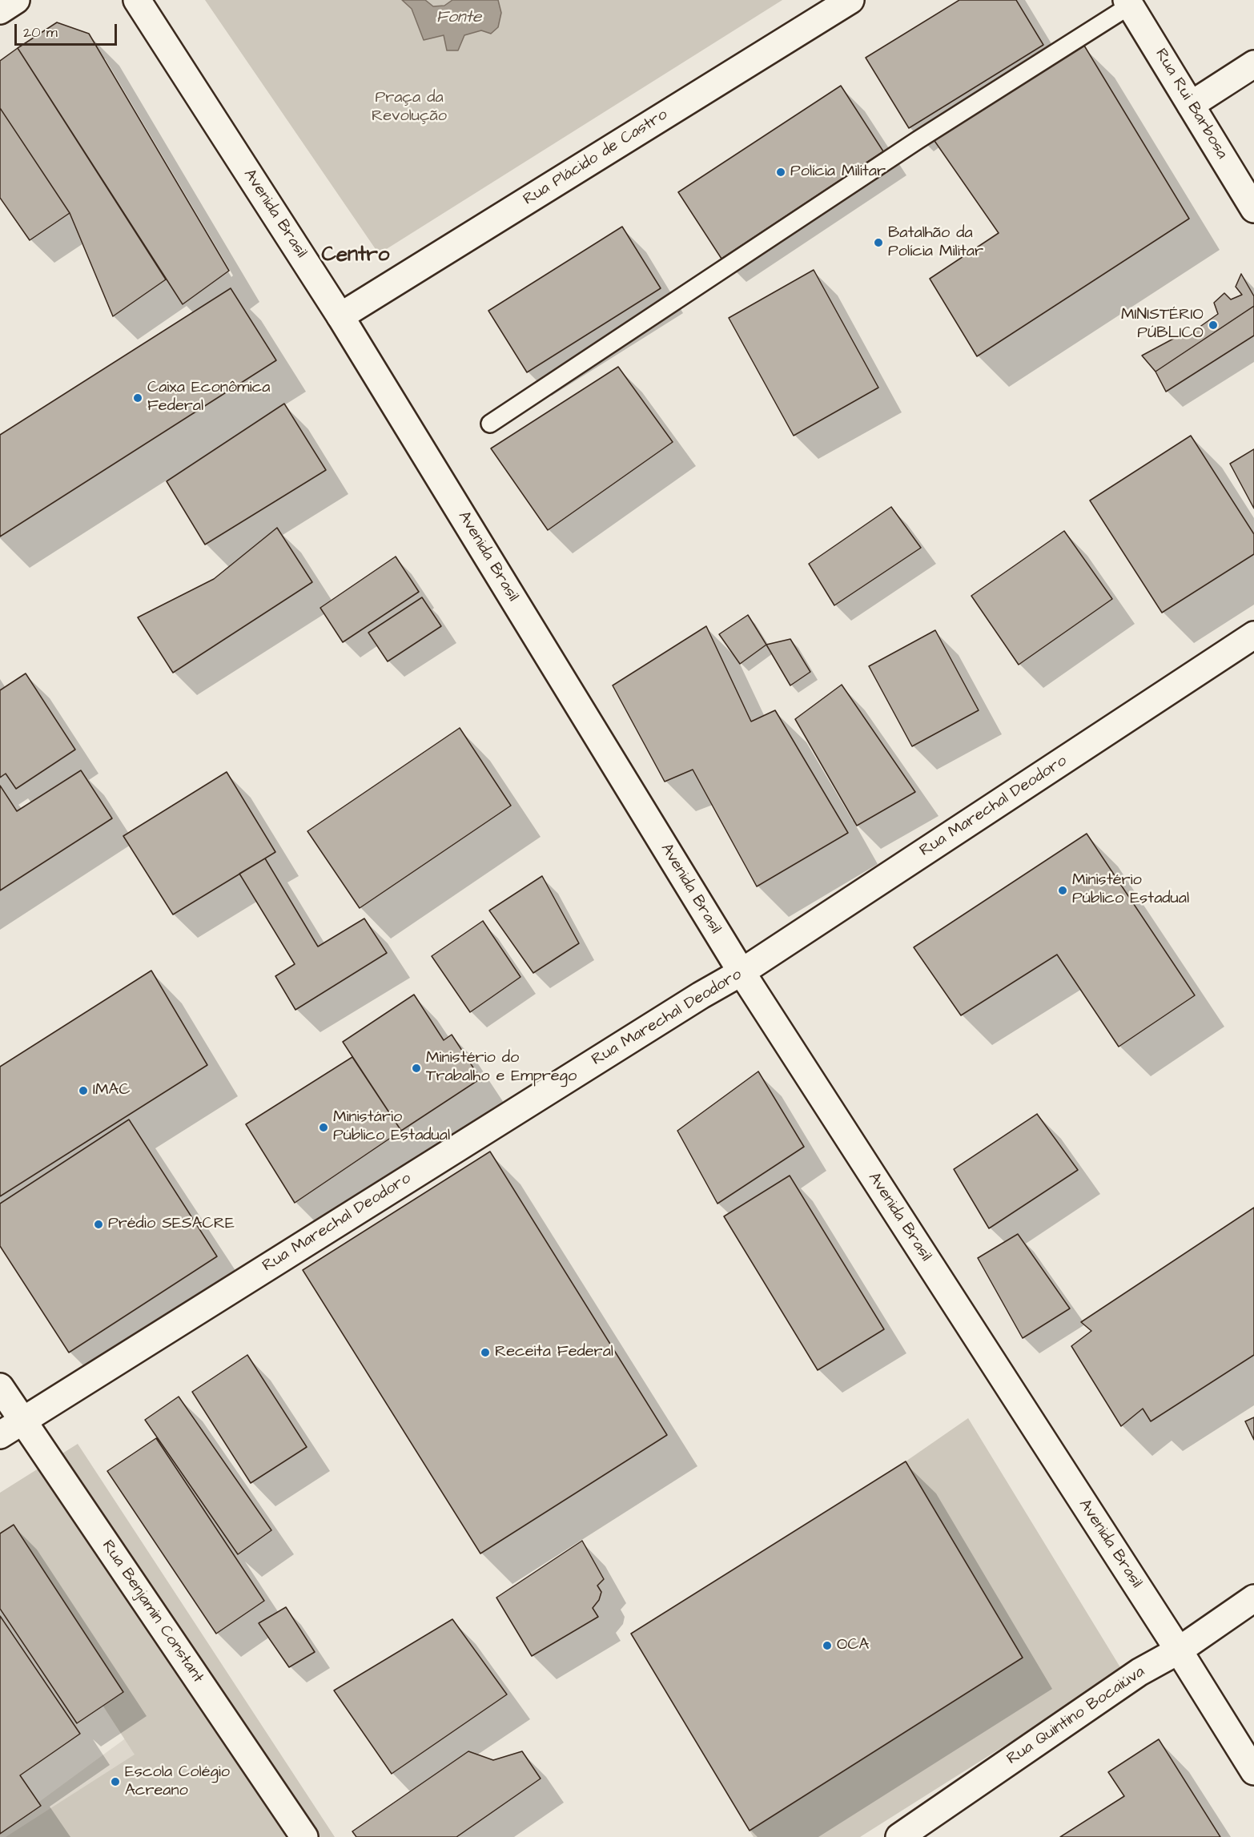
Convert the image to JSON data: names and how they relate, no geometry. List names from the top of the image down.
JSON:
{
  "streets": {
    "street": [
      "Rua Rui Barbosa",
      "Rua Plácido de Castro",
      "Avenida Brasil",
      "Rua Marechal Deodoro",
      "Rua Benjamin Constant",
      "Rua Quintino Bocaiúva"
    ]
  },
  "crossings": [
    ["Rua Plácido de Castro", "Avenida Brasil"],
    ["Avenida Brasil", "Rua Marechal Deodoro"],
    ["Avenida Brasil", "Rua Quintino Bocaiúva"],
    ["Rua Marechal Deodoro", "Rua Benjamin Constant"]
  ],
  "districts": ["Centro"],
  "water": ["Fonte"],
  "parks": ["Praça da Revolução"],
  "places": [
    "Polícia Militar",
    "Batalhão da Polícia Militar",
    "MINISTÉRIO PÚBLICO",
    "Caixa Econômica Federal",
    "Ministério Público Estadual",
    "Ministério do Trabalho e Emprego",
    "IMAC",
    "Ministário Público Estadual",
    "Prédio SESACRE",
    "Receita Federal",
    "OCA",
    "Escola Colégio Acreano"
  ],
  "scale_bar": "20 m"
}
